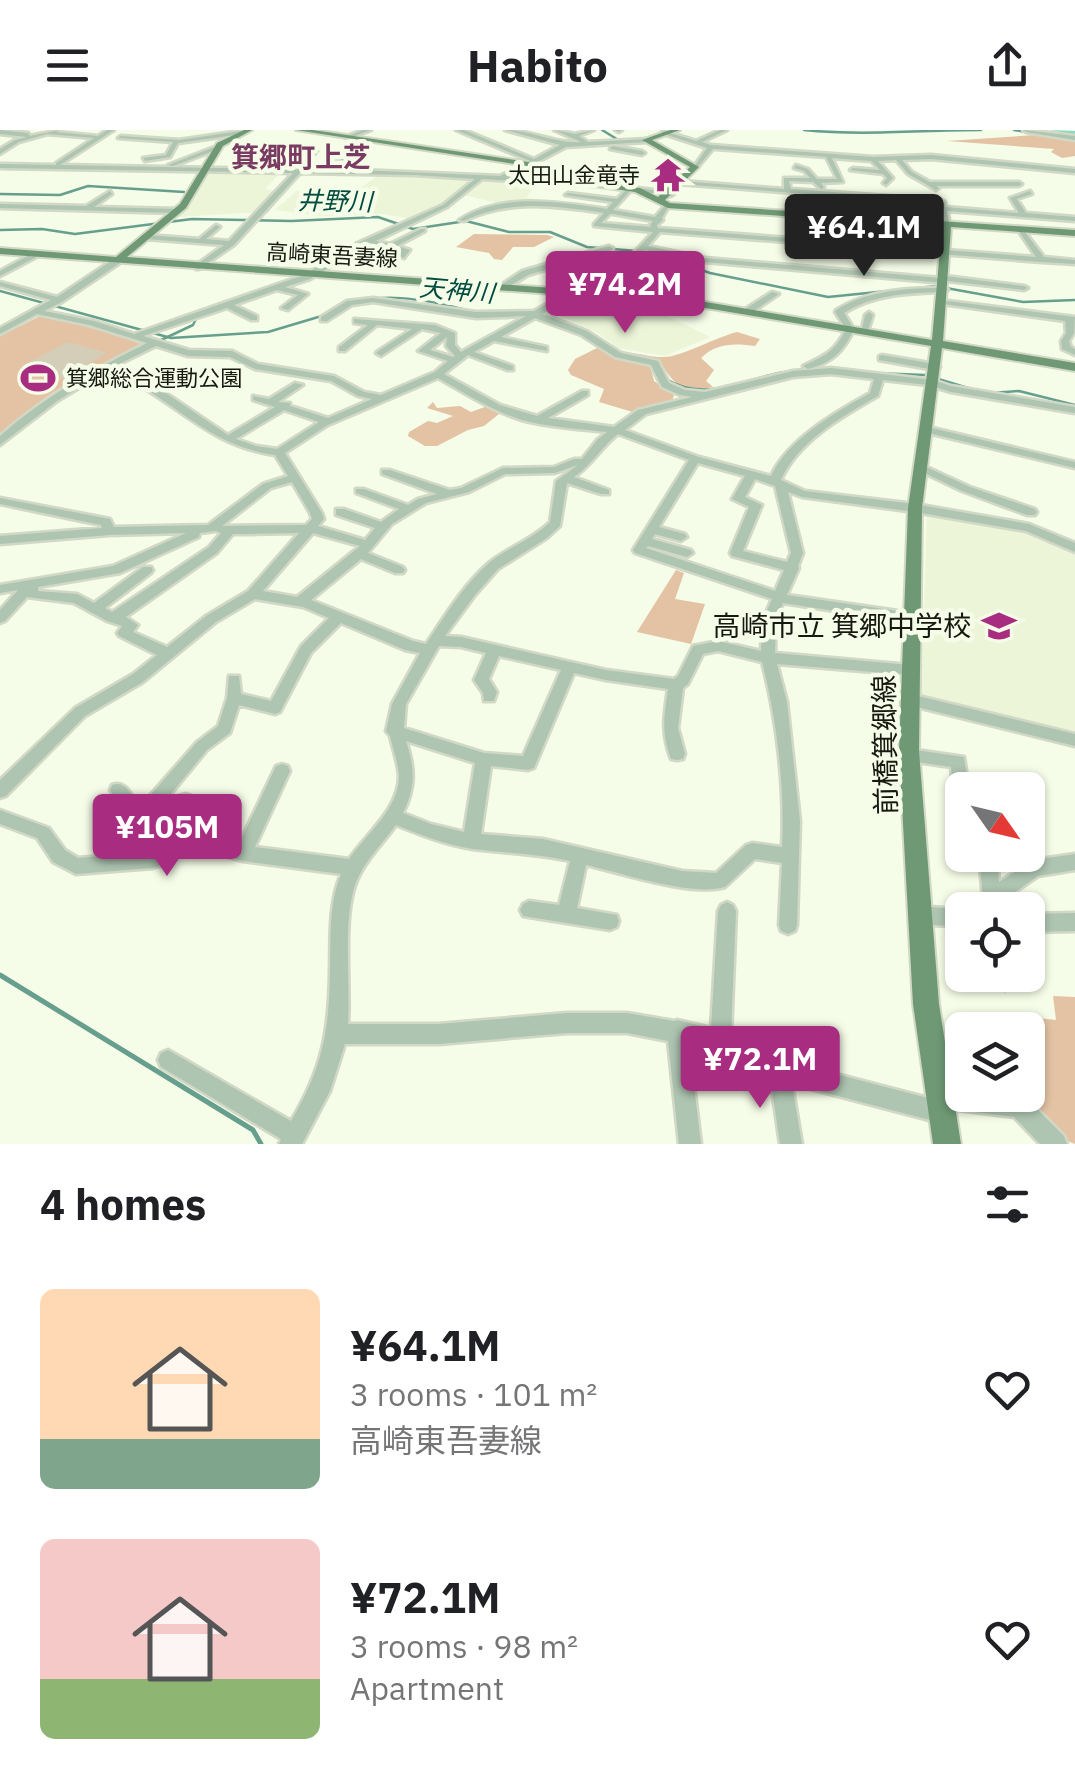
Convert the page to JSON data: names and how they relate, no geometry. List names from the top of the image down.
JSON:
{
  "streets": {
    "main road": ["高崎東吾妻線", "前橋箕郷線"]
  },
  "crossings": [
    ["高崎東吾妻線", "前橋箕郷線"]
  ],
  "districts": ["箕郷町上芝"],
  "water": ["井野川", "天神川"],
  "places": {
    "temple": ["太田山金竜寺"],
    "sports": ["箕郷総合運動公園"],
    "school or university": ["高崎市立 箕郷中学校"]
  },
  "north": "bottom right",
  "page": {
    "header": "Habito",
    "price": [
      "¥64.1M",
      "¥74.2M",
      "¥105M",
      "¥72.1M"
    ],
    "heading": "4 homes",
    "list": [
      {
        "name": "¥64.1M",
        "note": "3 rooms · 101 m² · 高崎東吾妻線"
      },
      {
        "name": "¥72.1M",
        "note": "3 rooms · 98 m² · Apartment"
      }
    ]
  }
}
